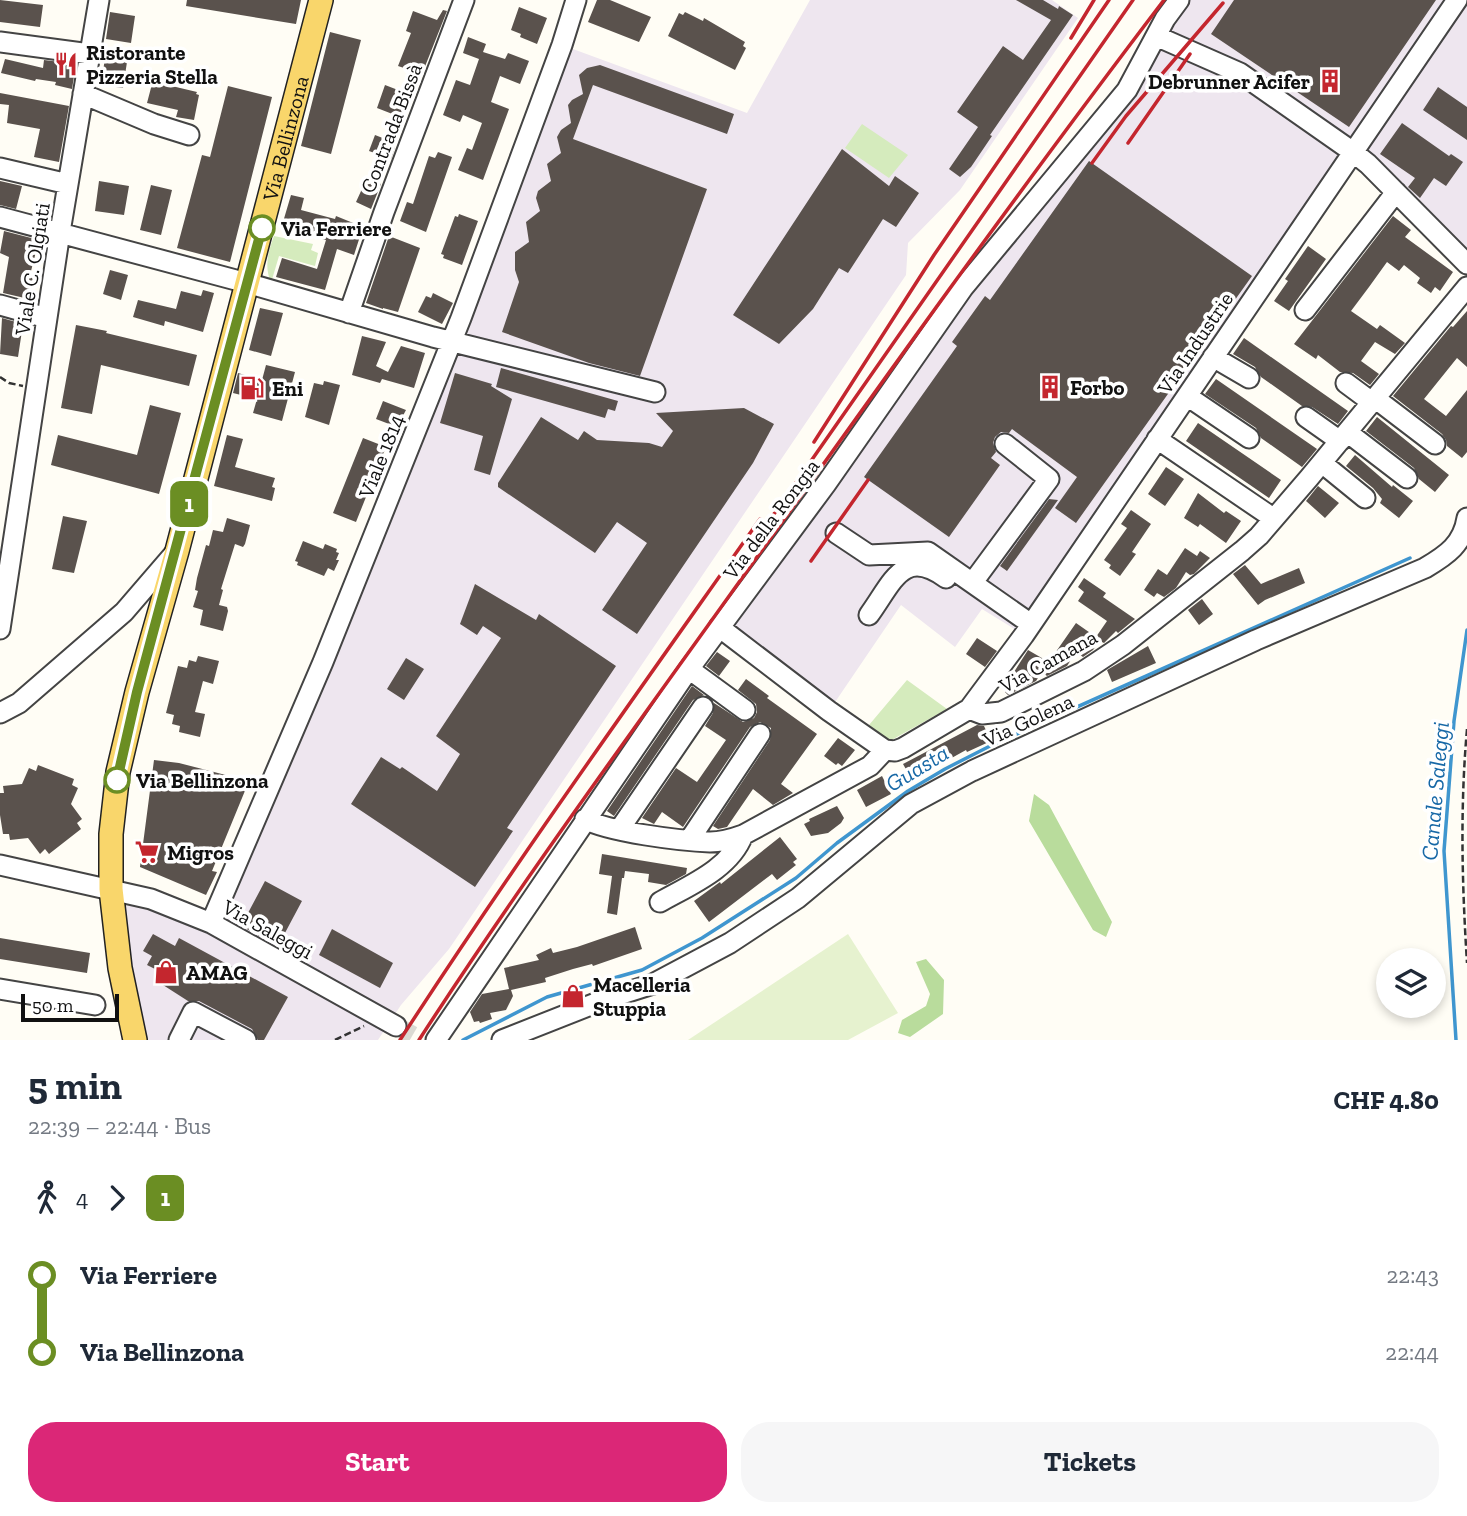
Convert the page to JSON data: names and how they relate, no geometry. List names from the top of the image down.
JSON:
{
  "streets": {
    "main road": ["Via Bellinzona"],
    "street": [
      "Contrada Bissà",
      "Viale C. Olgiati",
      "Via Industrie",
      "Viale 1814",
      "Via della Rongia",
      "Via Camana",
      "Via Golena",
      "Via Saleggi"
    ]
  },
  "crossings": [
    ["Via Bellinzona", "Via Saleggi"],
    ["Via Industrie", "Via Camana"],
    ["Viale 1814", "Via Saleggi"]
  ],
  "water": ["Guasta", "Canale Saleggi"],
  "places": {
    "restaurant": ["Ristorante Pizzeria Stella"],
    "building": ["Debrunner Acifer", "Forbo"],
    "other": ["Via Ferriere", "Via Bellinzona"],
    "fuel station": ["Eni"],
    "supermarket": ["Migros"],
    "shop": ["AMAG", "Macelleria Stuppia"]
  },
  "lines": ["bus line 1"],
  "scale_bar": "50 m",
  "page": {
    "on_map": "1",
    "scale": "50 m",
    "heading": ["5 min", "22:39 – 22:44 · Bus", "CHF 4.80"],
    "legs": ["4", "1"],
    "list": [
      {
        "name": "Via Ferriere",
        "value": "22:43"
      },
      {
        "name": "Via Bellinzona",
        "value": "22:44"
      }
    ],
    "buttons": ["Start", "Tickets"]
  }
}
